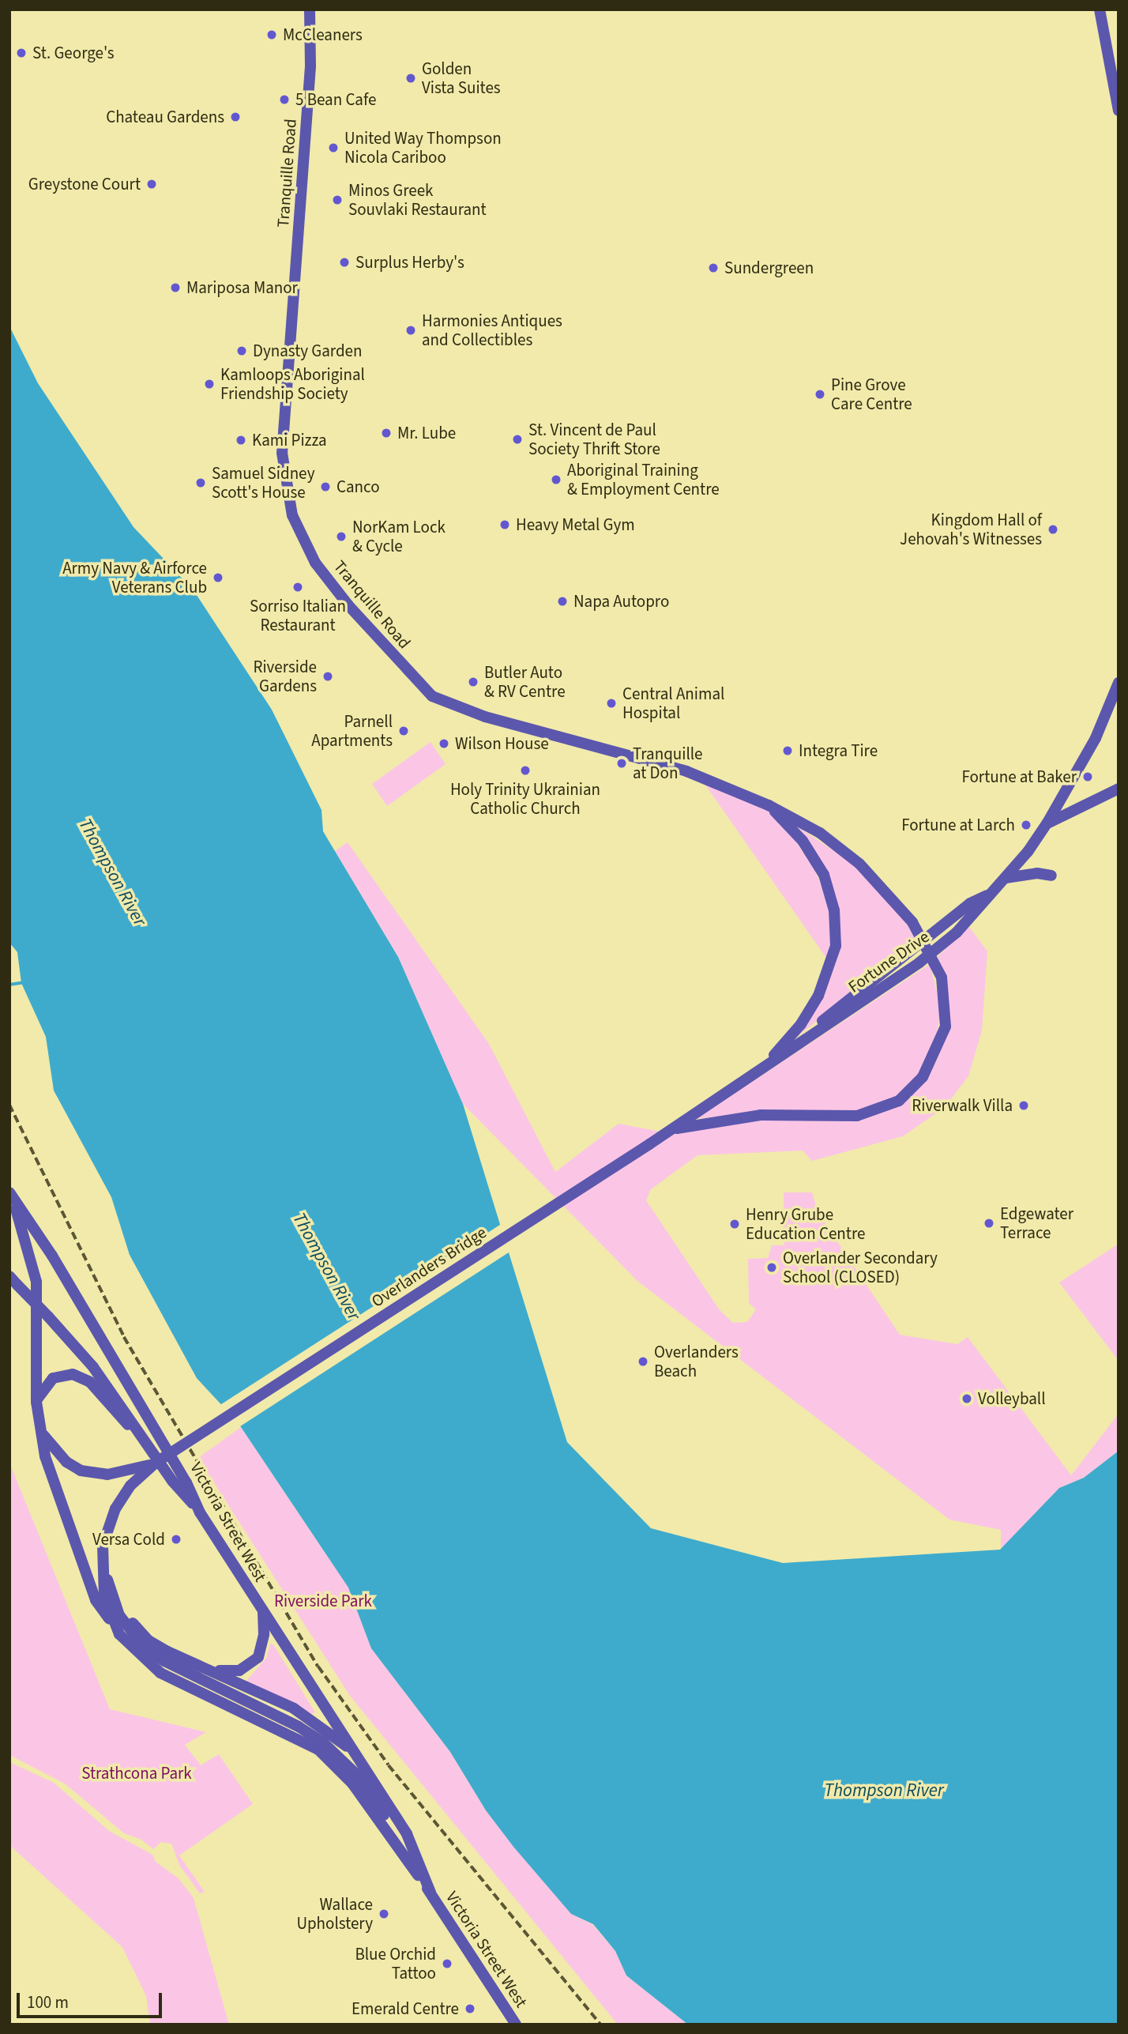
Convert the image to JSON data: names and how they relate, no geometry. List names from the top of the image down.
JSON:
{
  "streets": {
    "main road": [
      "Tranquille Road",
      "Fortune Drive",
      "Overlanders Bridge",
      "Victoria Street West"
    ]
  },
  "crossings": [
    ["Tranquille Road", "Fortune Drive"],
    ["Fortune Drive", "Overlanders Bridge"],
    ["Overlanders Bridge", "Victoria Street West"]
  ],
  "water": ["Thompson River"],
  "parks": ["Riverside Park", "Strathcona Park"],
  "places": [
    "McCleaners",
    "St. George's",
    "Golden Vista Suites",
    "5 Bean Cafe",
    "Chateau Gardens",
    "United Way Thompson Nicola Cariboo",
    "Greystone Court",
    "Minos Greek Souvlaki Restaurant",
    "Surplus Herby's",
    "Sundergreen",
    "Mariposa Manor",
    "Harmonies Antiques and Collectibles",
    "Dynasty Garden",
    "Kamloops Aboriginal Friendship Society",
    "Pine Grove Care Centre",
    "Mr. Lube",
    "St. Vincent de Paul Society Thrift Store",
    "Kami Pizza",
    "Aboriginal Training & Employment Centre",
    "Samuel Sidney Scott's House",
    "Canco",
    "Heavy Metal Gym",
    "Kingdom Hall of Jehovah's Witnesses",
    "NorKam Lock & Cycle",
    "Army Navy & Airforce Veterans Club",
    "Sorriso Italian Restaurant",
    "Napa Autopro",
    "Riverside Gardens",
    "Butler Auto & RV Centre",
    "Central Animal Hospital",
    "Parnell Apartments",
    "Wilson House",
    "Integra Tire",
    "Tranquille at Don",
    "Holy Trinity Ukrainian Catholic Church",
    "Fortune at Baker",
    "Fortune at Larch",
    "Riverwalk Villa",
    "Edgewater Terrace",
    "Henry Grube Education Centre",
    "Overlander Secondary School (CLOSED)",
    "Overlanders Beach",
    "Volleyball",
    "Versa Cold",
    "Wallace Upholstery",
    "Blue Orchid Tattoo",
    "Emerald Centre"
  ],
  "scale_bar": "100 m"
}
